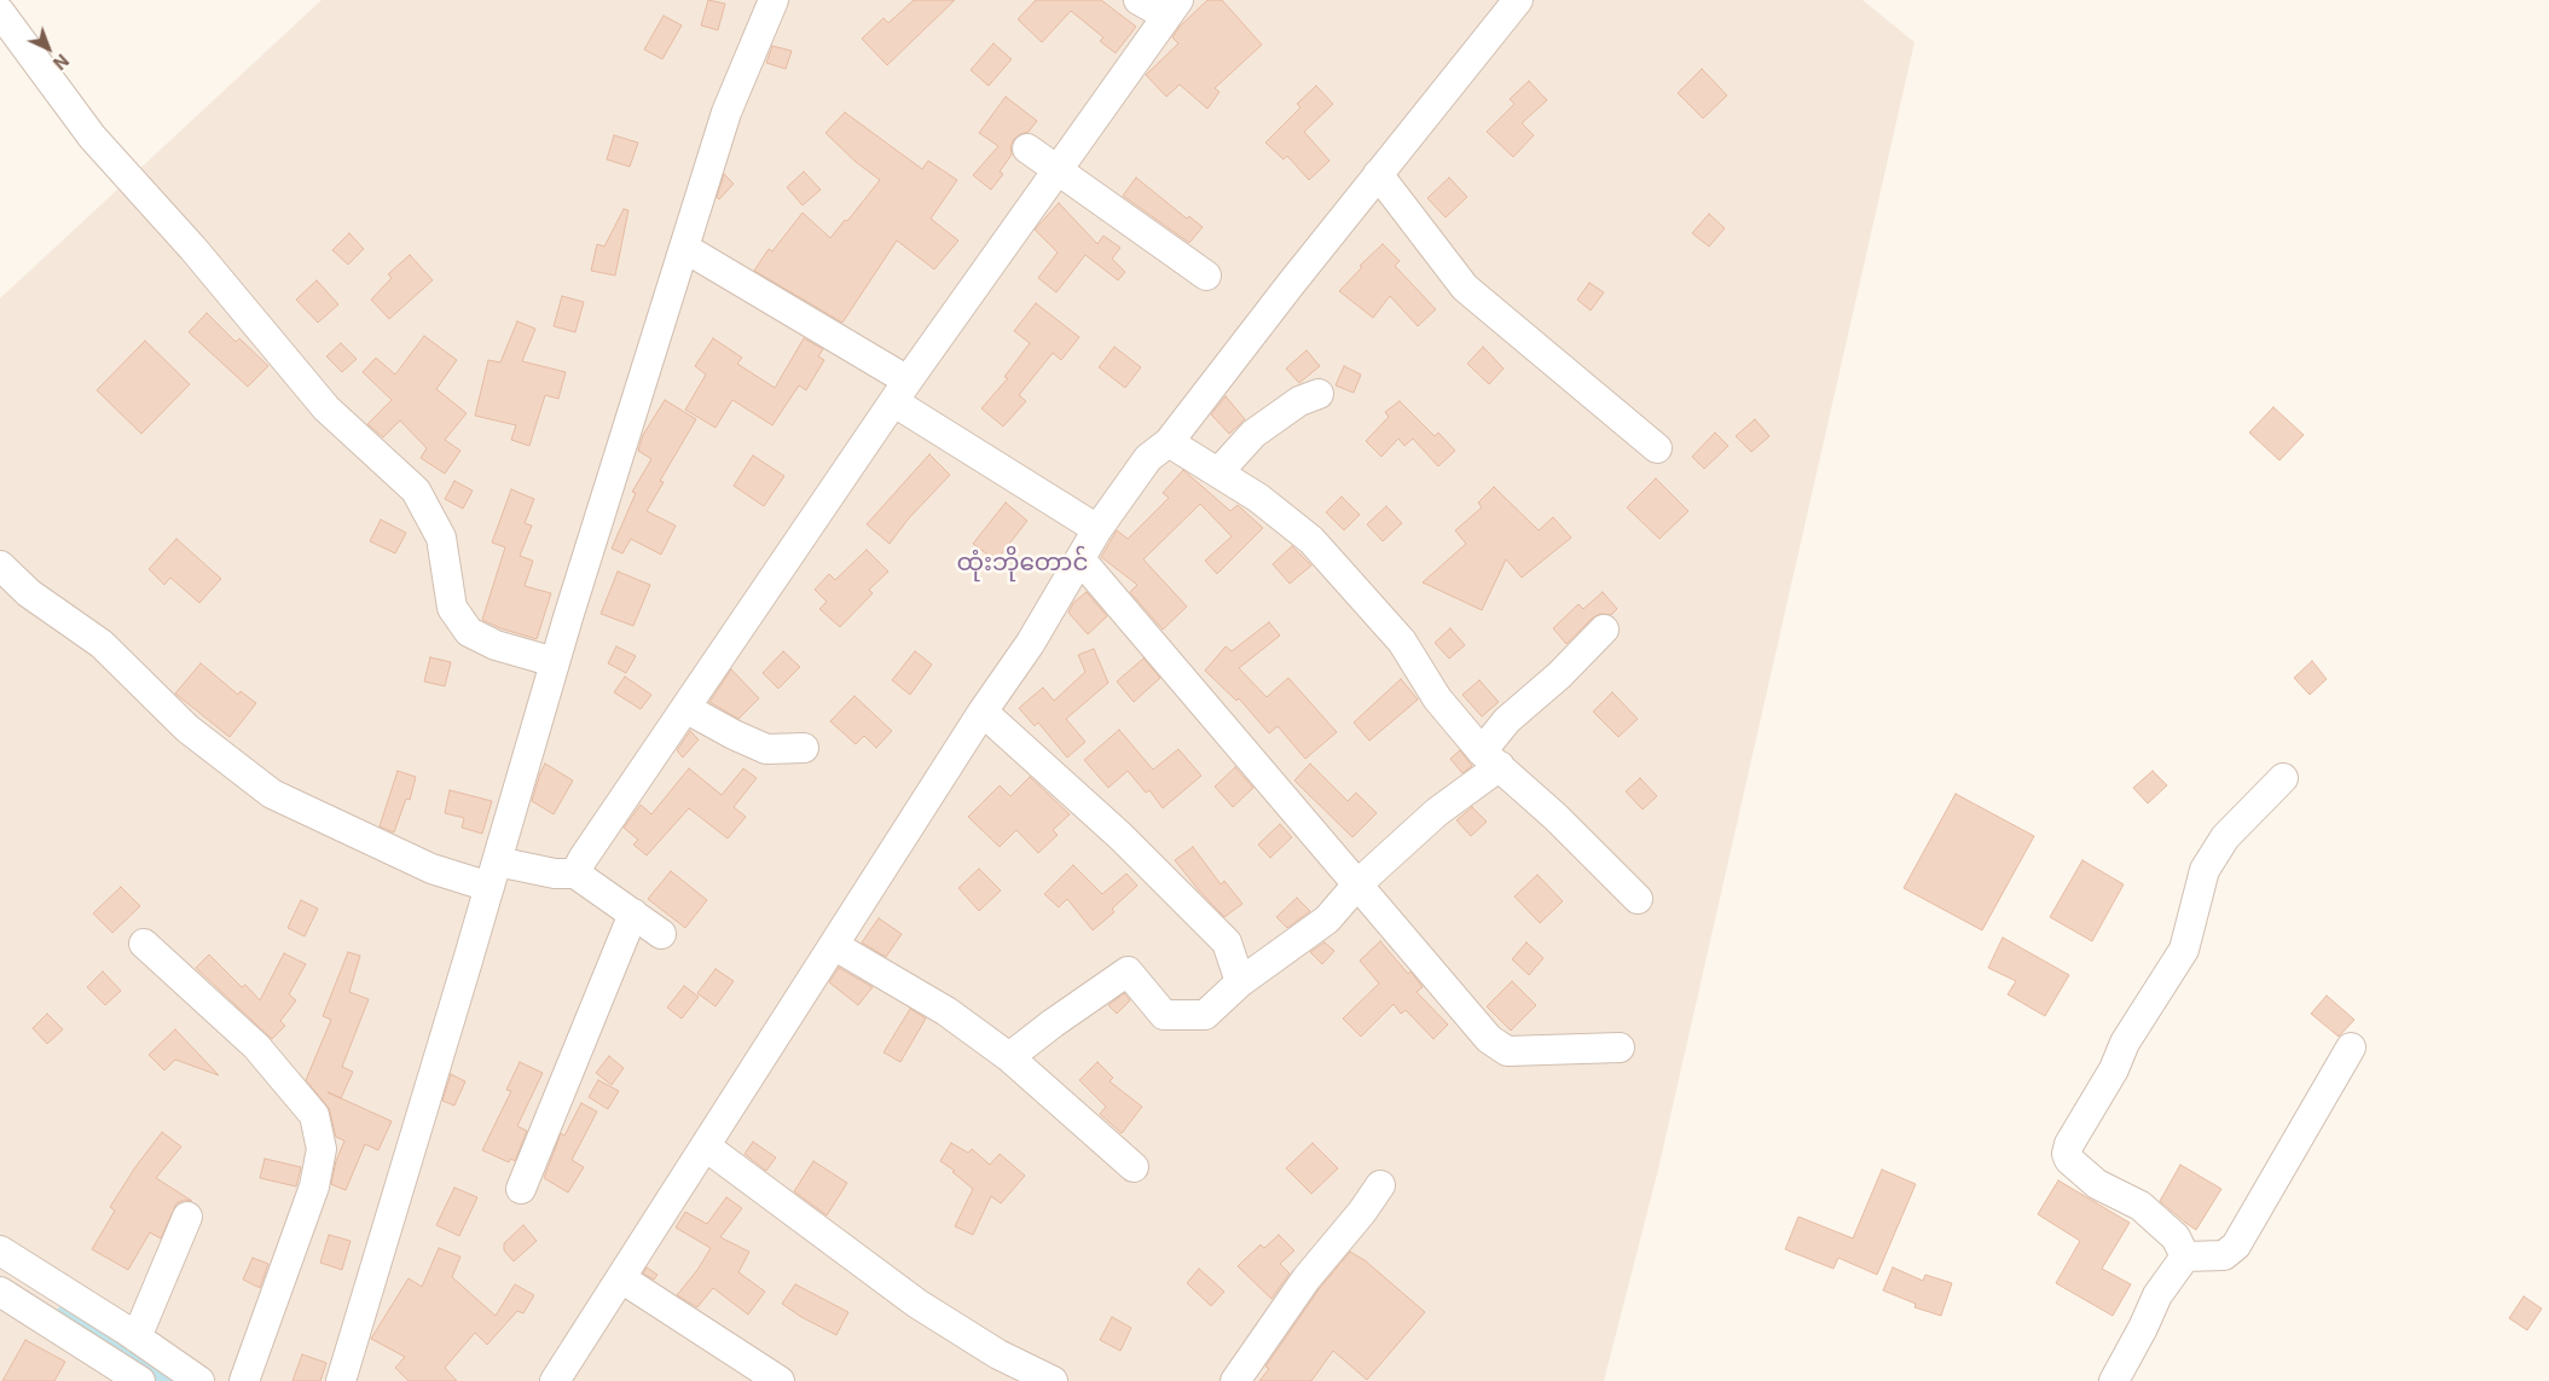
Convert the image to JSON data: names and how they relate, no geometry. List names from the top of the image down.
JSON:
{
  "districts": ["ထုံးဘိုတောင်"],
  "north": "bottom right"
}
